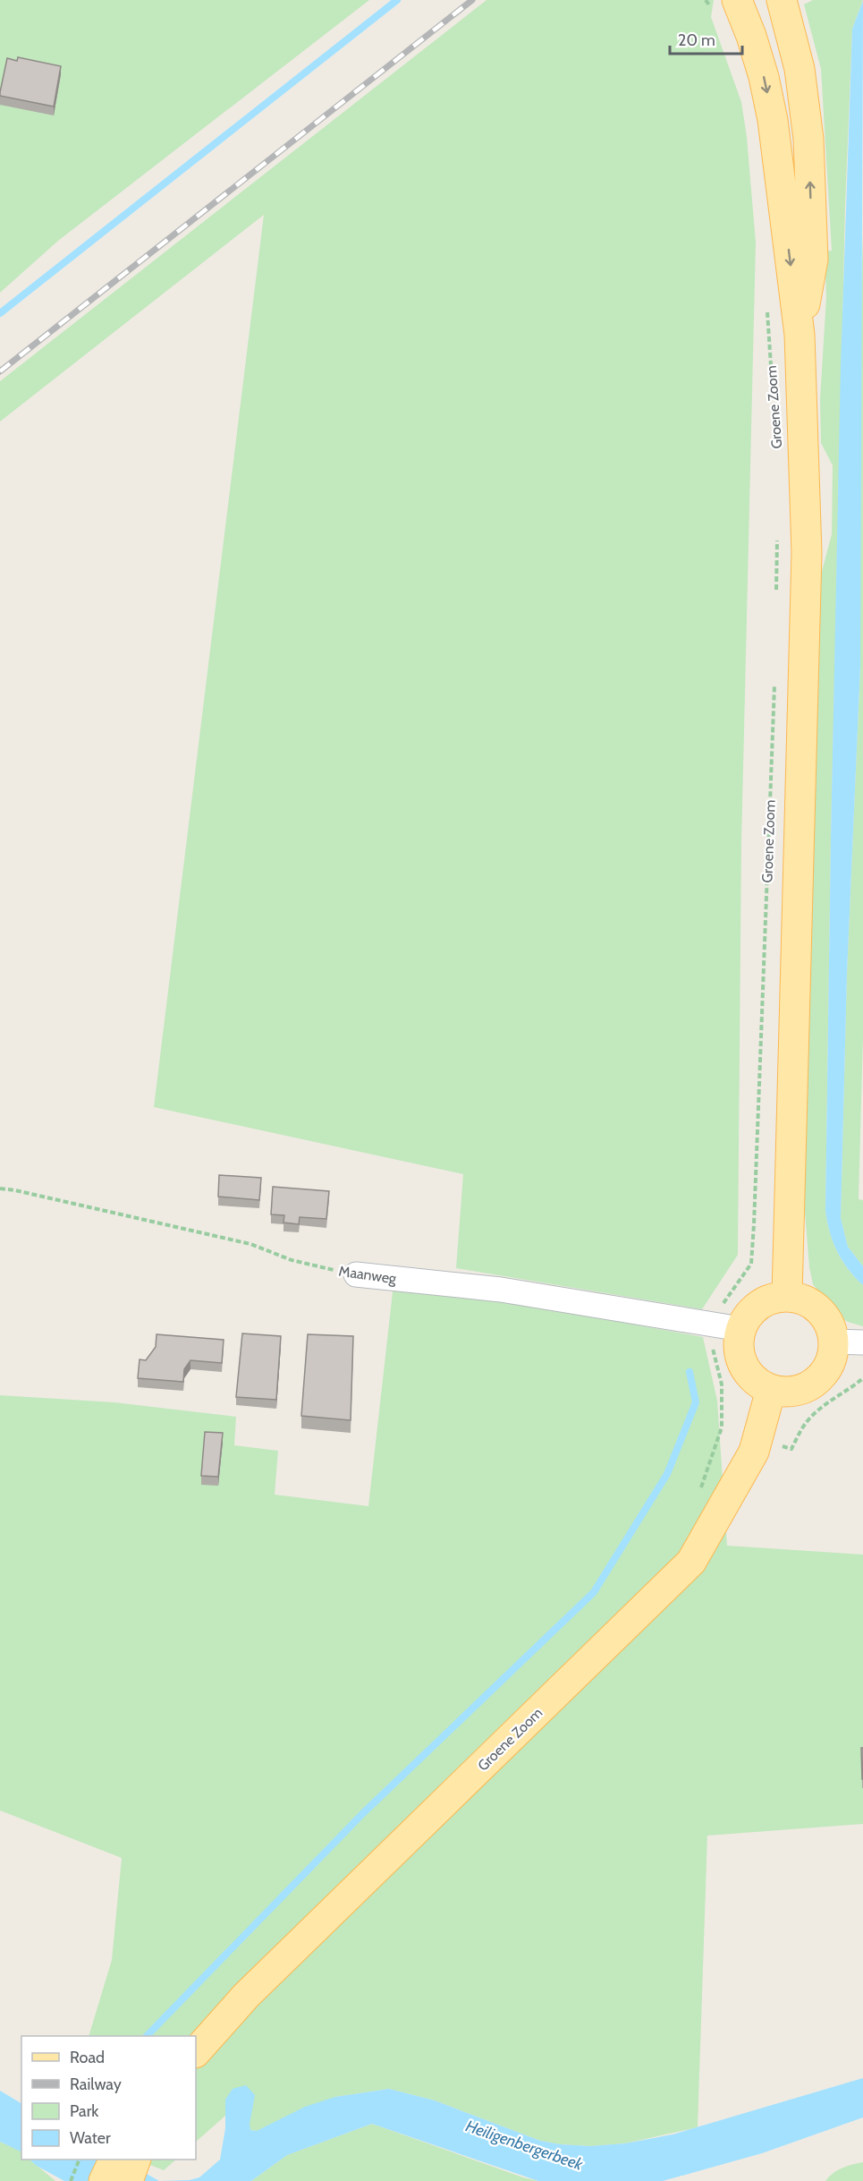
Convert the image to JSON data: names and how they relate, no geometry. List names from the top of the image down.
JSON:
{
  "streets": {
    "main road": ["Groene Zoom"],
    "street": ["Maanweg"]
  },
  "crossings": [
    ["Groene Zoom", "Maanweg"]
  ],
  "water": ["Heiligenbergerbeek"],
  "legend": [
    "Road",
    "Railway",
    "Park",
    "Water"
  ],
  "scale_bar": "20 m"
}
